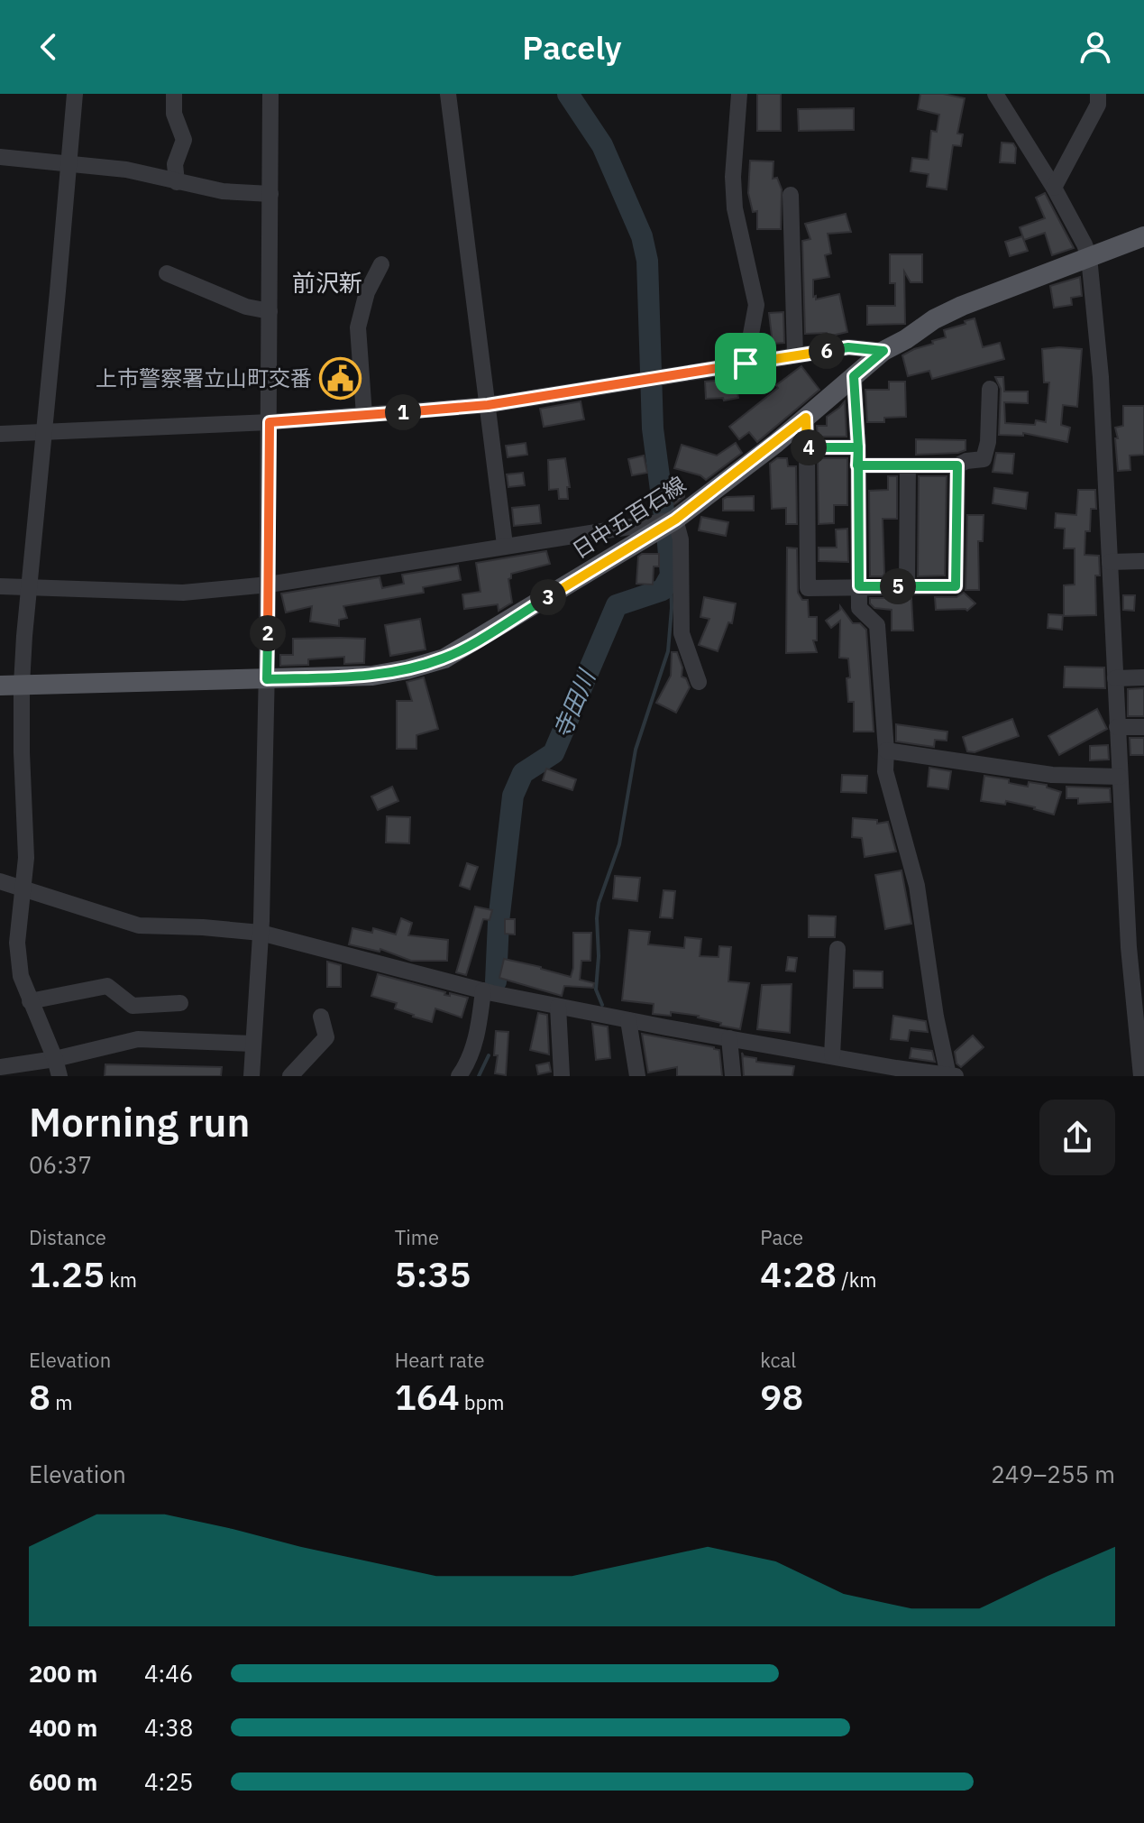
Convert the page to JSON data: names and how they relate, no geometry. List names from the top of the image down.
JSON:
{
  "streets": {
    "main road": ["日中五百石線"]
  },
  "districts": ["前沢新"],
  "water": ["寺田川"],
  "places": {
    "public building": ["上市警察署立山町交番"]
  },
  "page": {
    "header": "Pacely",
    "pins": [
      "6",
      "1",
      "4",
      "5",
      "3",
      "2"
    ],
    "heading": ["Morning run", "06:37"],
    "stats": [
      ["Distance", "1.25 km"],
      ["Time", "5:35"],
      ["Pace", "4:28 /km"],
      ["Elevation", "8 m"],
      ["Heart rate", "164 bpm"],
      ["kcal", "98"]
    ],
    "chart": ["Elevation", "249–255 m"],
    "list": [
      {
        "name": "200 m",
        "note": "4:46"
      },
      {
        "name": "400 m",
        "note": "4:38"
      },
      {
        "name": "600 m",
        "note": "4:25"
      }
    ]
  }
}
